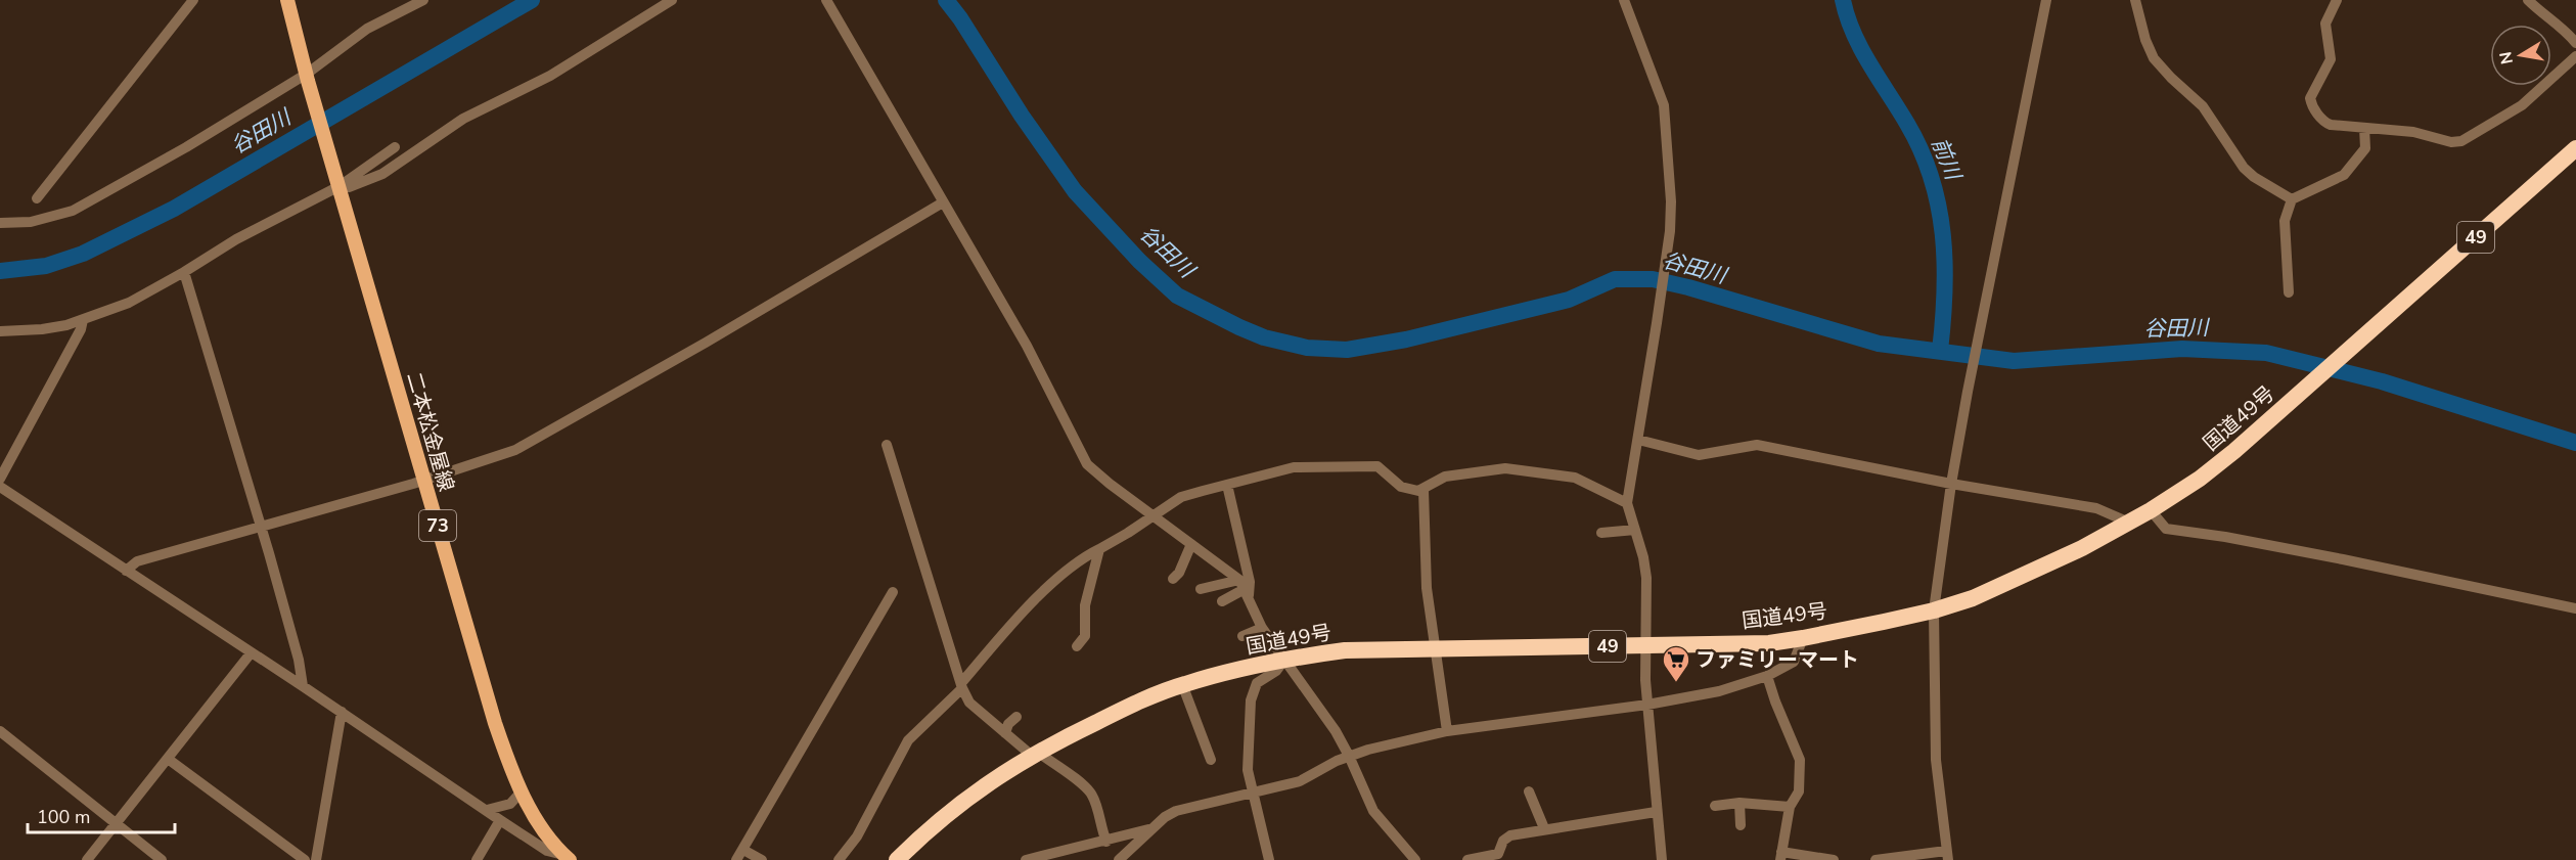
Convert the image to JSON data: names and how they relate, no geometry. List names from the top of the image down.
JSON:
{
  "streets": {
    "highway": ["49", "国道49号"],
    "main road": ["二本松金屋線", "73"]
  },
  "water": ["谷田川", "前川"],
  "places": {
    "supermarket": ["ファミリーマート"]
  },
  "scale_bar": "100 m",
  "north": "left"
}
